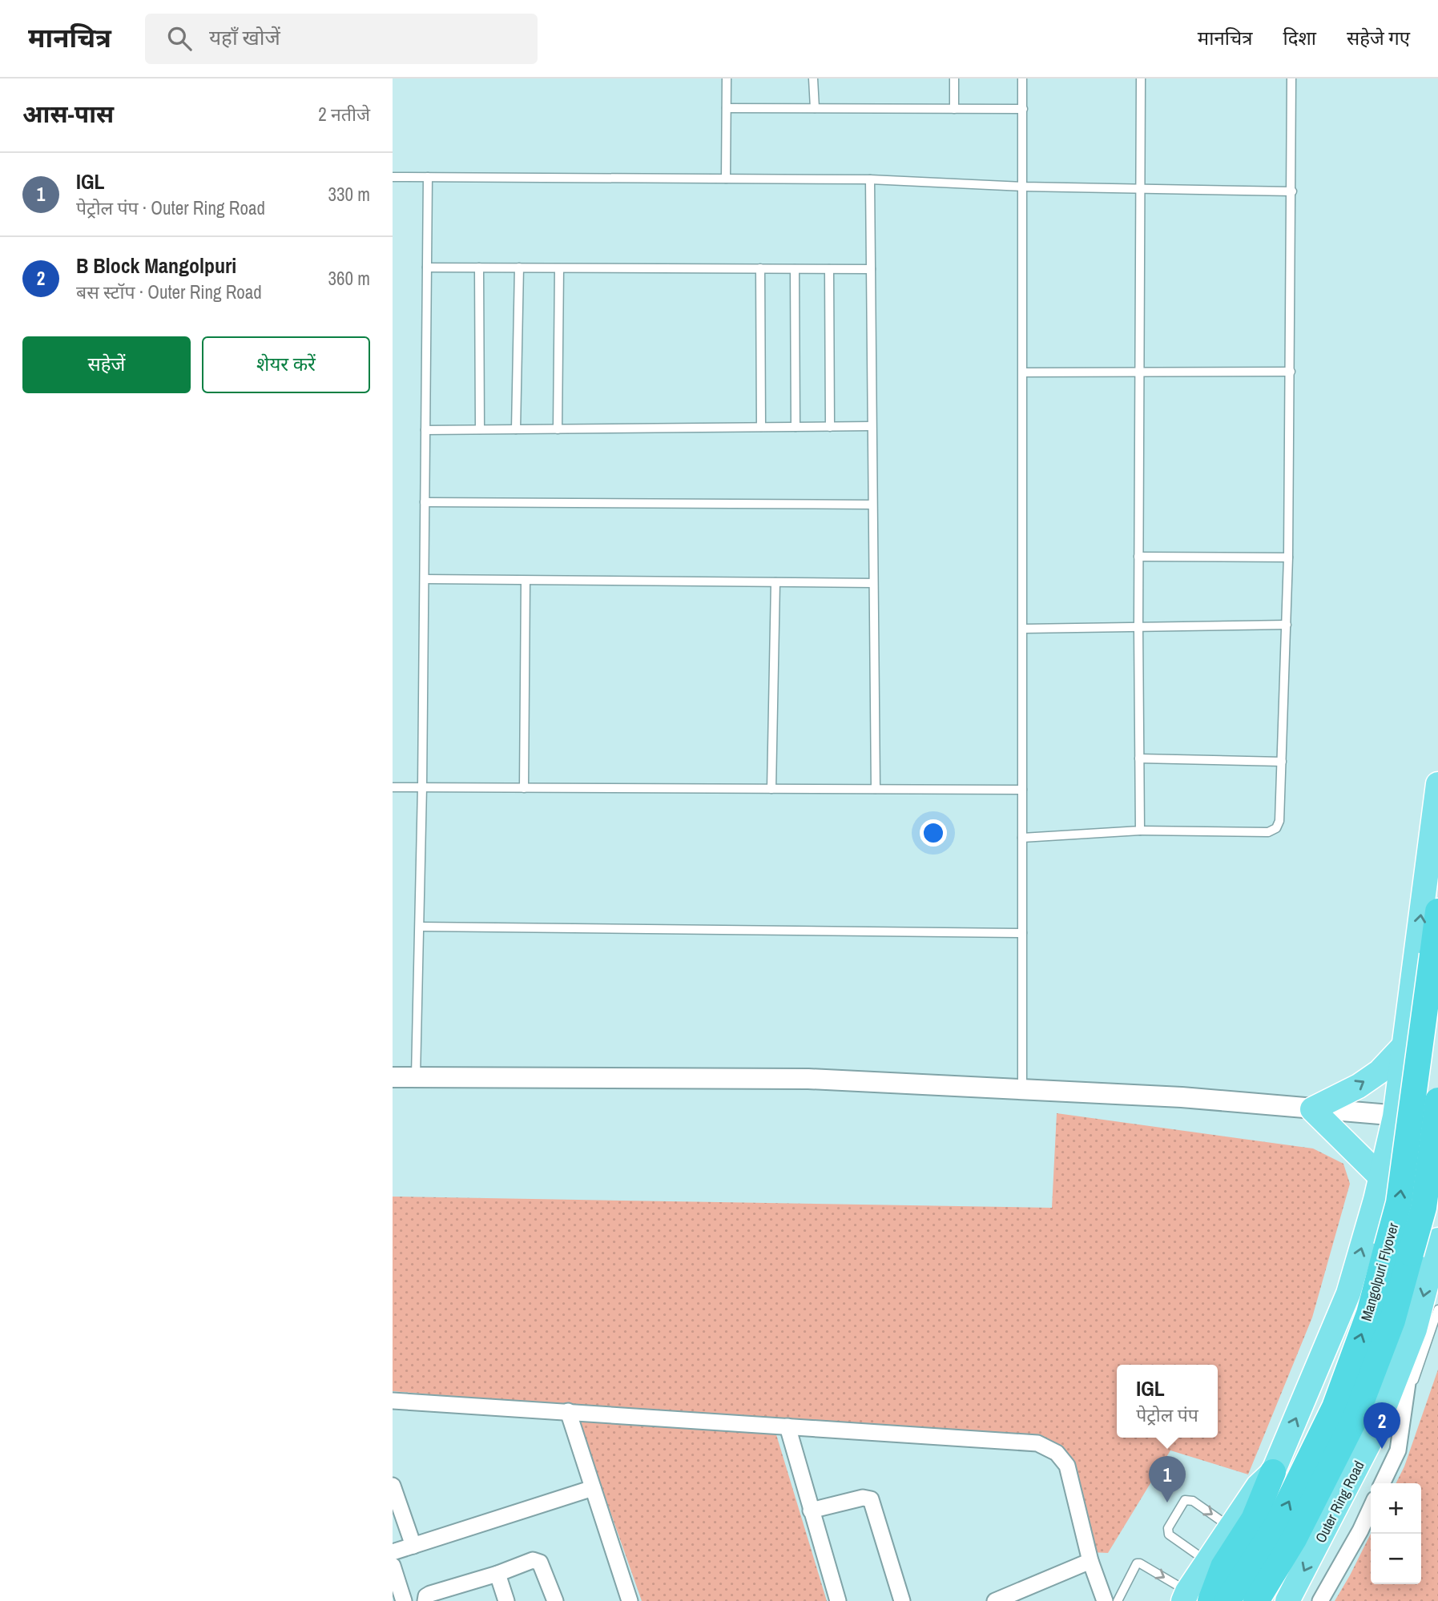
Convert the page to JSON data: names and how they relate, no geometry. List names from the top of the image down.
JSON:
{
  "streets": {
    "highway": ["Mangolpuri Flyover"],
    "main road": ["Outer Ring Road"]
  },
  "page": {
    "header": "मानचित्र",
    "search": "यहाँ खोजें",
    "nav": ["मानचित्र", "दिशा", "सहेजे गए"],
    "heading": ["आस-पास", "2 नतीजे"],
    "list": [
      {
        "mark": "1",
        "name": "IGL",
        "note": "पेट्रोल पंप · Outer Ring Road",
        "value": "330 m"
      },
      {
        "mark": "2",
        "name": "B Block Mangolpuri",
        "note": "बस स्टॉप · Outer Ring Road",
        "value": "360 m"
      }
    ],
    "buttons": ["सहेजें", "शेयर करें"],
    "popup": ["IGL", "पेट्रोल पंप"],
    "pins": ["2", "1"],
    "map_buttons": ["+", "−"]
  }
}
